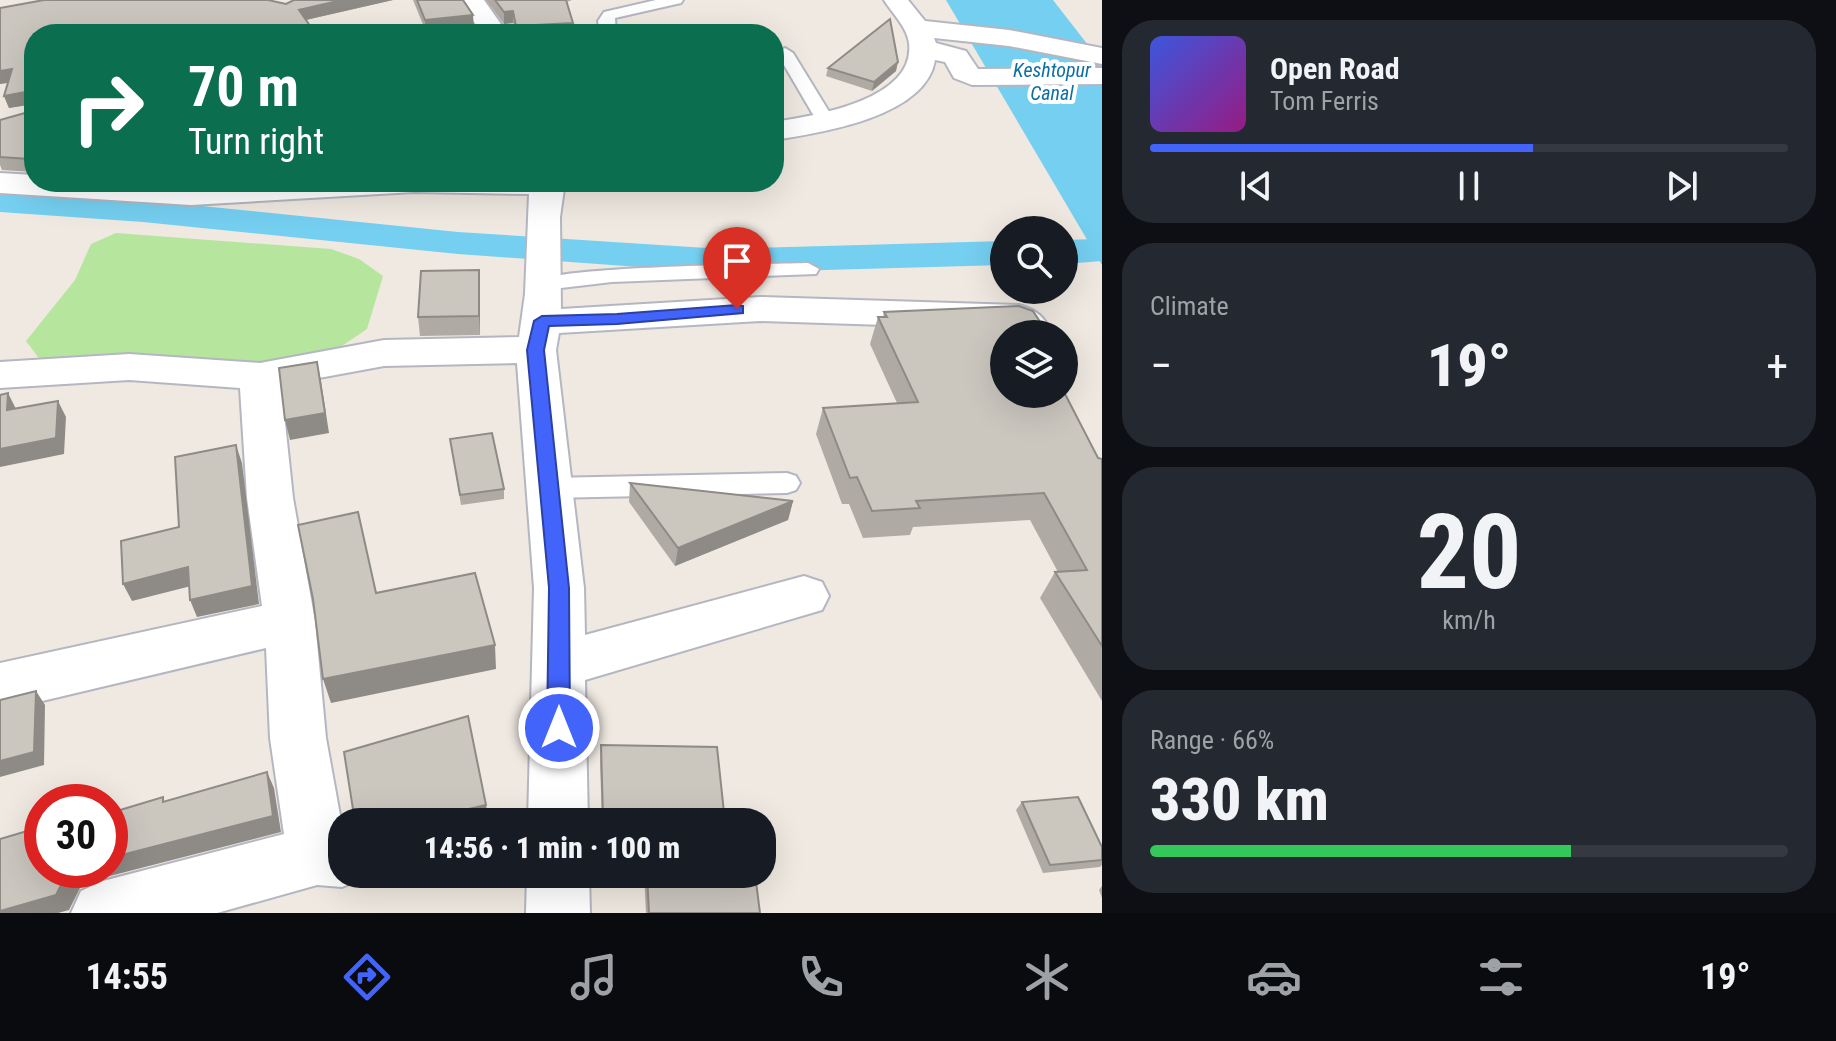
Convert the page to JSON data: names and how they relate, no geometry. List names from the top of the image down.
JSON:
{
  "water": ["Keshtopur Canal"],
  "page": {
    "turn": ["70 m", "Turn right"],
    "song": ["Open Road", "Tom Ferris"],
    "tile": [
      "Climate",
      ["20", "km/h"],
      ["Range · 66%", "330 km"]
    ],
    "heat": ["−", "19°", "+"],
    "limit": "30",
    "trip": "14:56 · 1 min · 100 m",
    "tabs": ["14:55", "19°"]
  }
}
